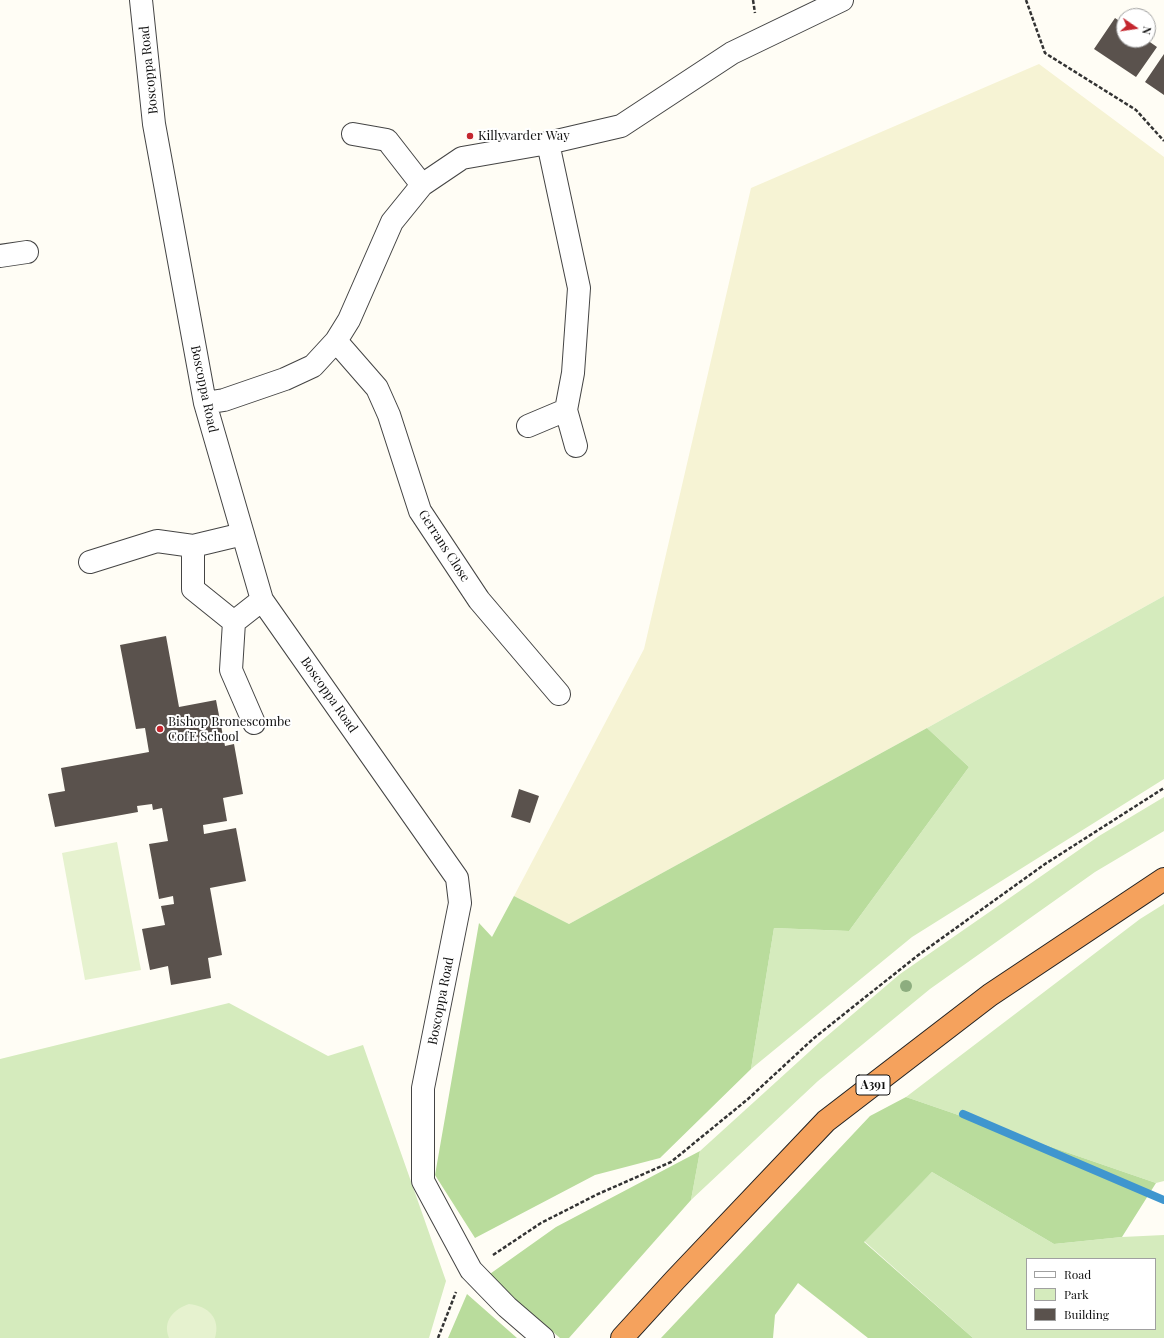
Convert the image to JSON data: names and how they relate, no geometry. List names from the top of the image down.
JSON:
{
  "streets": {
    "highway": ["A391"],
    "street": ["Boscoppa Road", "Gerrans Close"]
  },
  "places": ["Killyvarder Way", "Bishop Bronescombe CofE School"],
  "legend": ["Road", "Park", "Building"],
  "north": "right"
}
